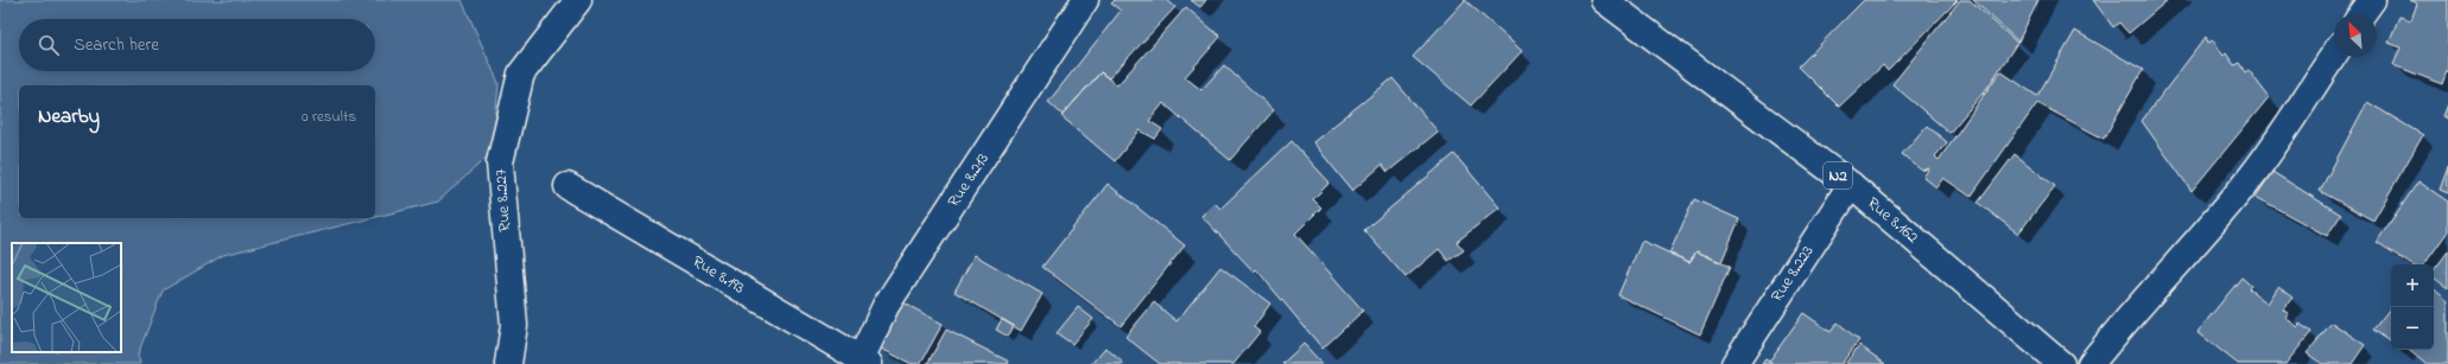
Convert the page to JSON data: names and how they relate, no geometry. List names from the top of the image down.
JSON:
{
  "streets": {
    "main road": [
      "N2",
      "Rue 8.213",
      "Rue 8.227",
      "Rue 8.162",
      "Rue 8.223",
      "Rue 8.193"
    ]
  },
  "crossings": [
    ["Rue 8.213", "Rue 8.193"],
    ["Rue 8.162", "Rue 8.223"]
  ],
  "north": "top left",
  "page": {
    "search": "Search here",
    "heading": ["Nearby", "0 results"],
    "map_buttons": ["+", "−"]
  }
}
